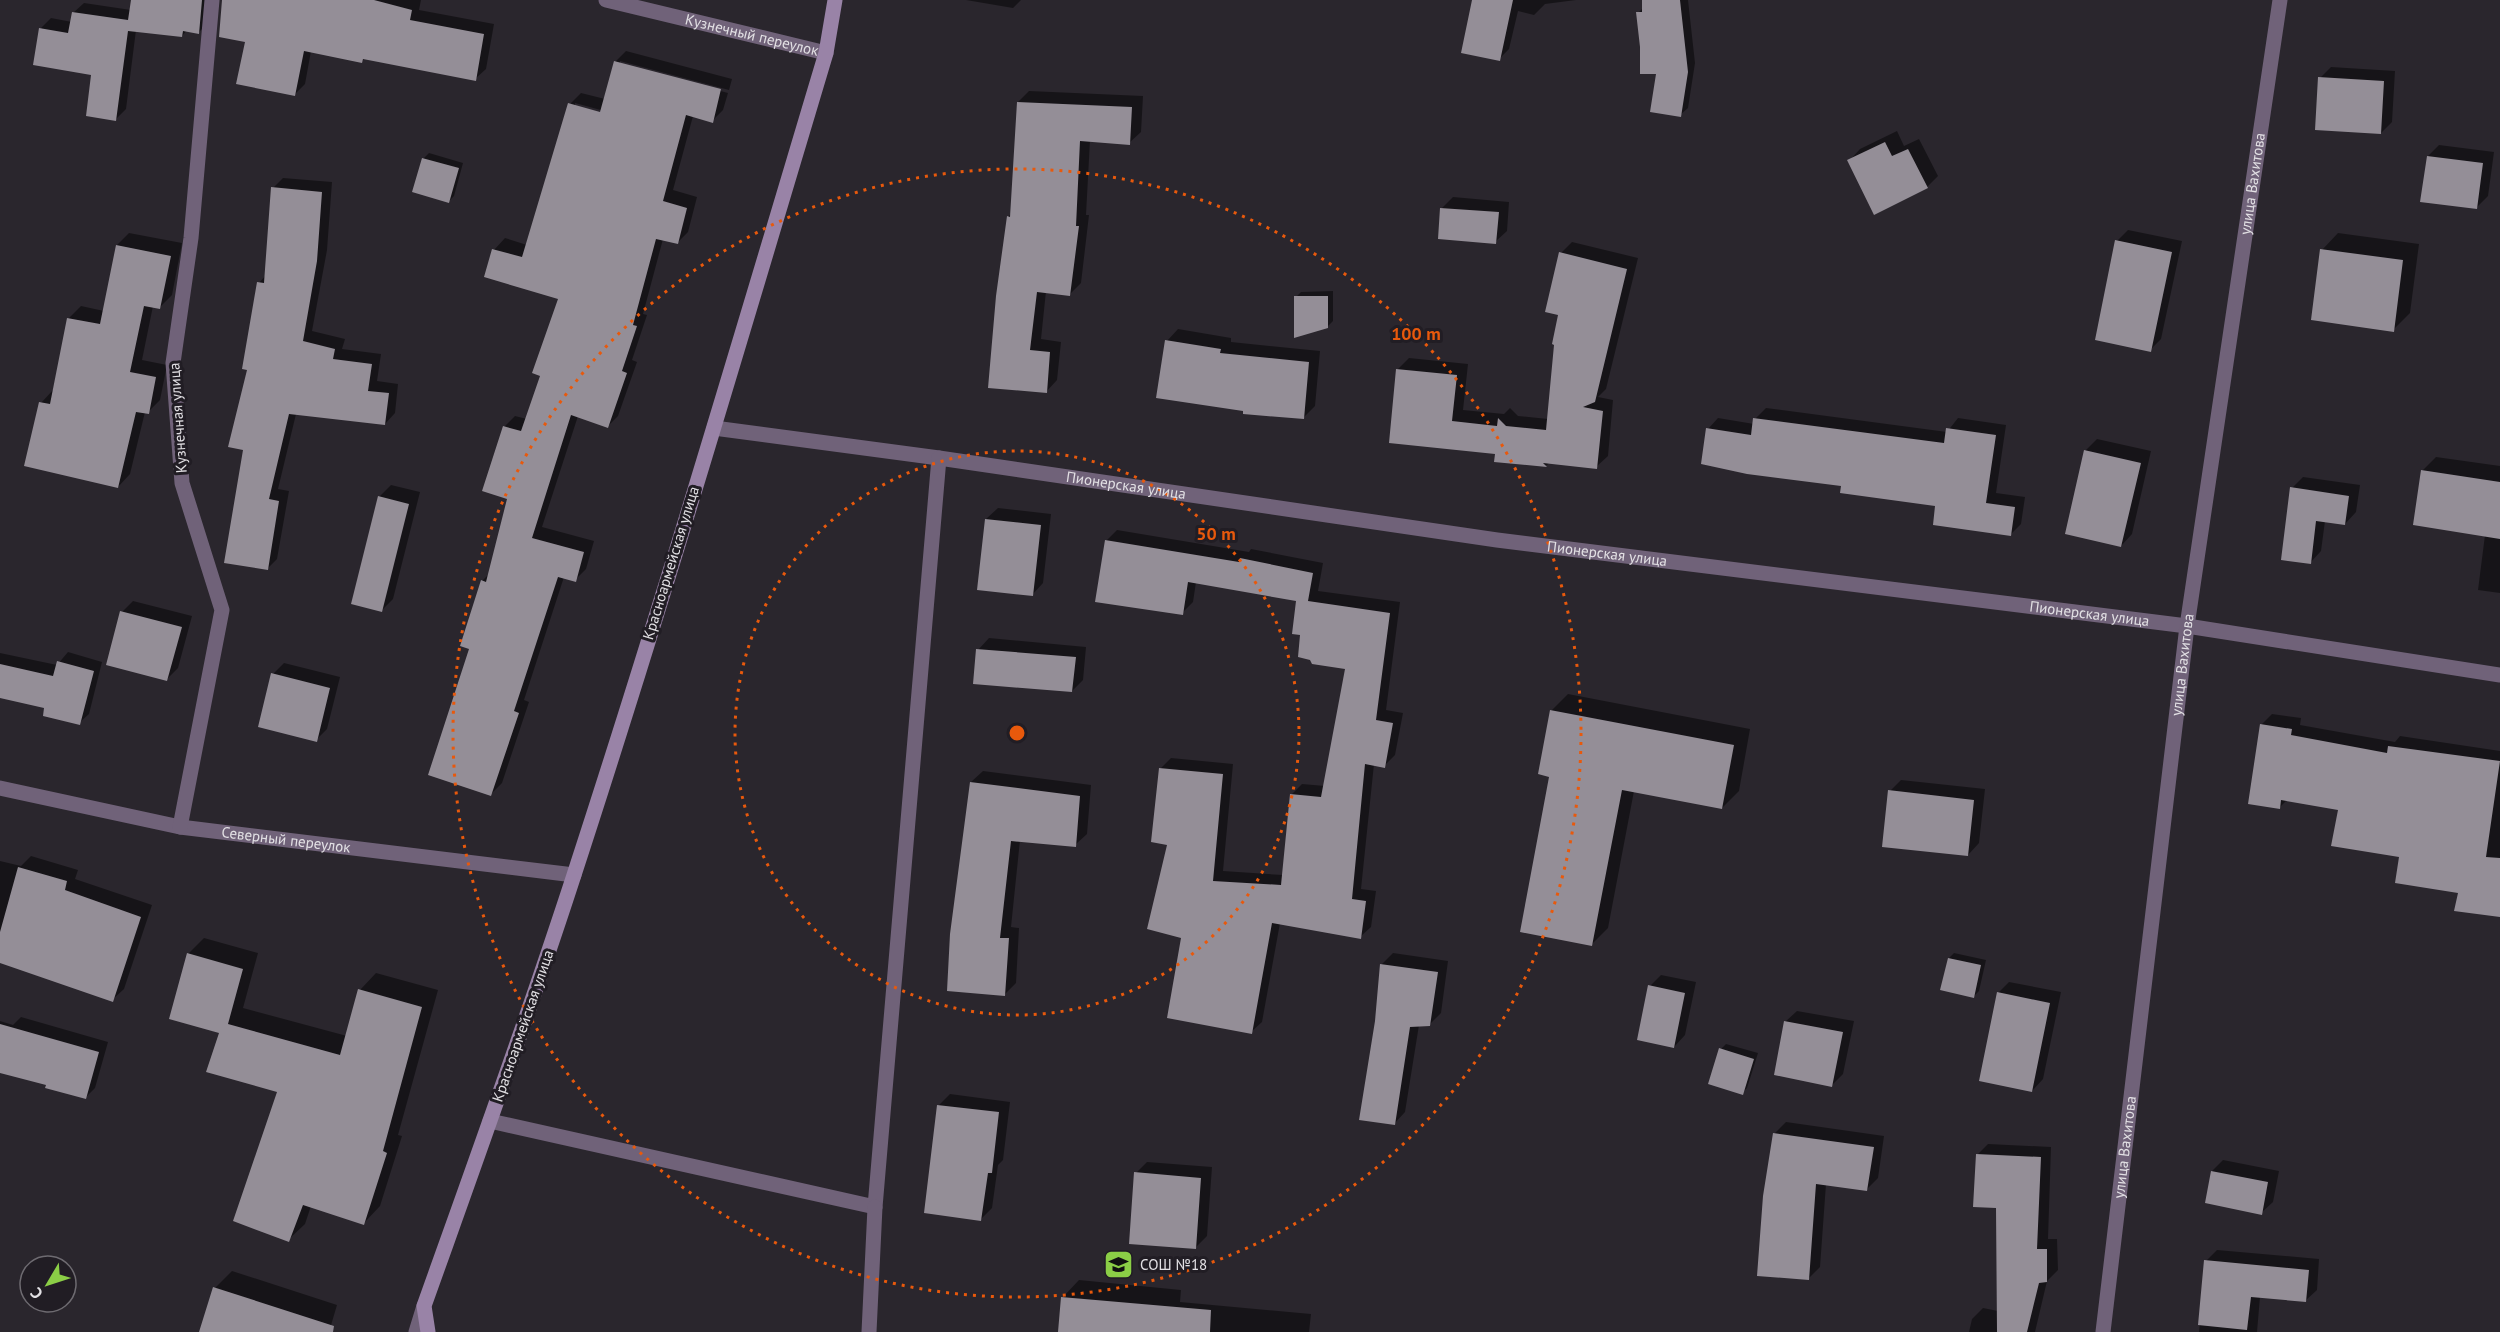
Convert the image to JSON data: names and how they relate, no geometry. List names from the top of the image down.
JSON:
{
  "streets": {
    "main road": ["Красноармейская улица"],
    "street": [
      "Кузнечный переулок",
      "улица Вахитова",
      "Кузнечная улица",
      "Пионерская улица",
      "Северный переулок"
    ]
  },
  "crossings": [
    ["Кузнечный переулок", "Красноармейская улица"],
    ["улица Вахитова", "Пионерская улица"],
    ["Кузнечная улица", "Северный переулок"],
    ["Пионерская улица", "Красноармейская улица"],
    ["Красноармейская улица", "Северный переулок"]
  ],
  "places": {
    "school or university": ["СОШ №18"]
  },
  "north": "bottom left",
  "rings": ["100 m", "50 m"]
}
